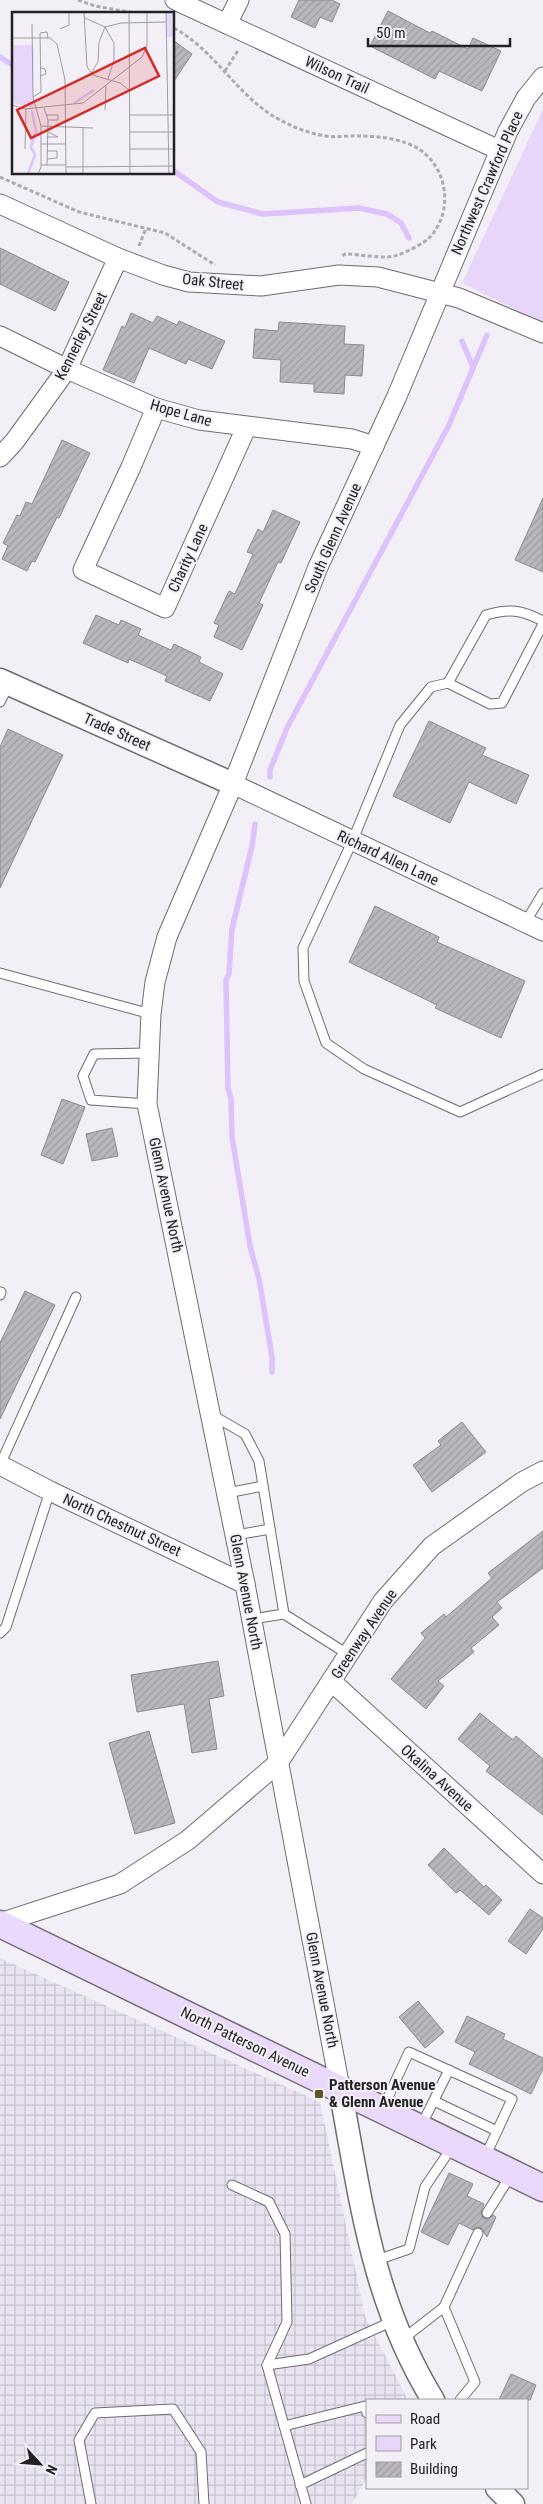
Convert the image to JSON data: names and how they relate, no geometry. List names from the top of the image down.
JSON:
{
  "streets": {
    "main road": ["North Patterson Avenue"],
    "street": [
      "Wilson Trail",
      "Northwest Crawford Place",
      "Oak Street",
      "Kennerley Street",
      "Hope Lane",
      "South Glenn Avenue",
      "Charity Lane",
      "Trade Street",
      "Richard Allen Lane",
      "Glenn Avenue North",
      "North Chestnut Street",
      "Greenway Avenue",
      "Okalina Avenue"
    ]
  },
  "crossings": [
    ["Wilson Trail", "Northwest Crawford Place"],
    ["Northwest Crawford Place", "Oak Street"],
    ["Northwest Crawford Place", "South Glenn Avenue"],
    ["Oak Street", "Kennerley Street"],
    ["Oak Street", "South Glenn Avenue"],
    ["Kennerley Street", "Hope Lane"],
    ["Hope Lane", "South Glenn Avenue"],
    ["Hope Lane", "Charity Lane"],
    ["South Glenn Avenue", "Trade Street"],
    ["South Glenn Avenue", "Richard Allen Lane"],
    ["South Glenn Avenue", "Glenn Avenue North"],
    ["Trade Street", "Richard Allen Lane"],
    ["Trade Street", "Glenn Avenue North"],
    ["Richard Allen Lane", "Glenn Avenue North"],
    ["Glenn Avenue North", "North Chestnut Street"],
    ["Glenn Avenue North", "Greenway Avenue"],
    ["Glenn Avenue North", "North Patterson Avenue"],
    ["Greenway Avenue", "Okalina Avenue"],
    ["Greenway Avenue", "North Patterson Avenue"]
  ],
  "places": {
    "transit": ["Patterson Avenue & Glenn Avenue"]
  },
  "legend": ["Road", "Park", "Building"],
  "scale_bar": "50 m",
  "north": "bottom right"
}
